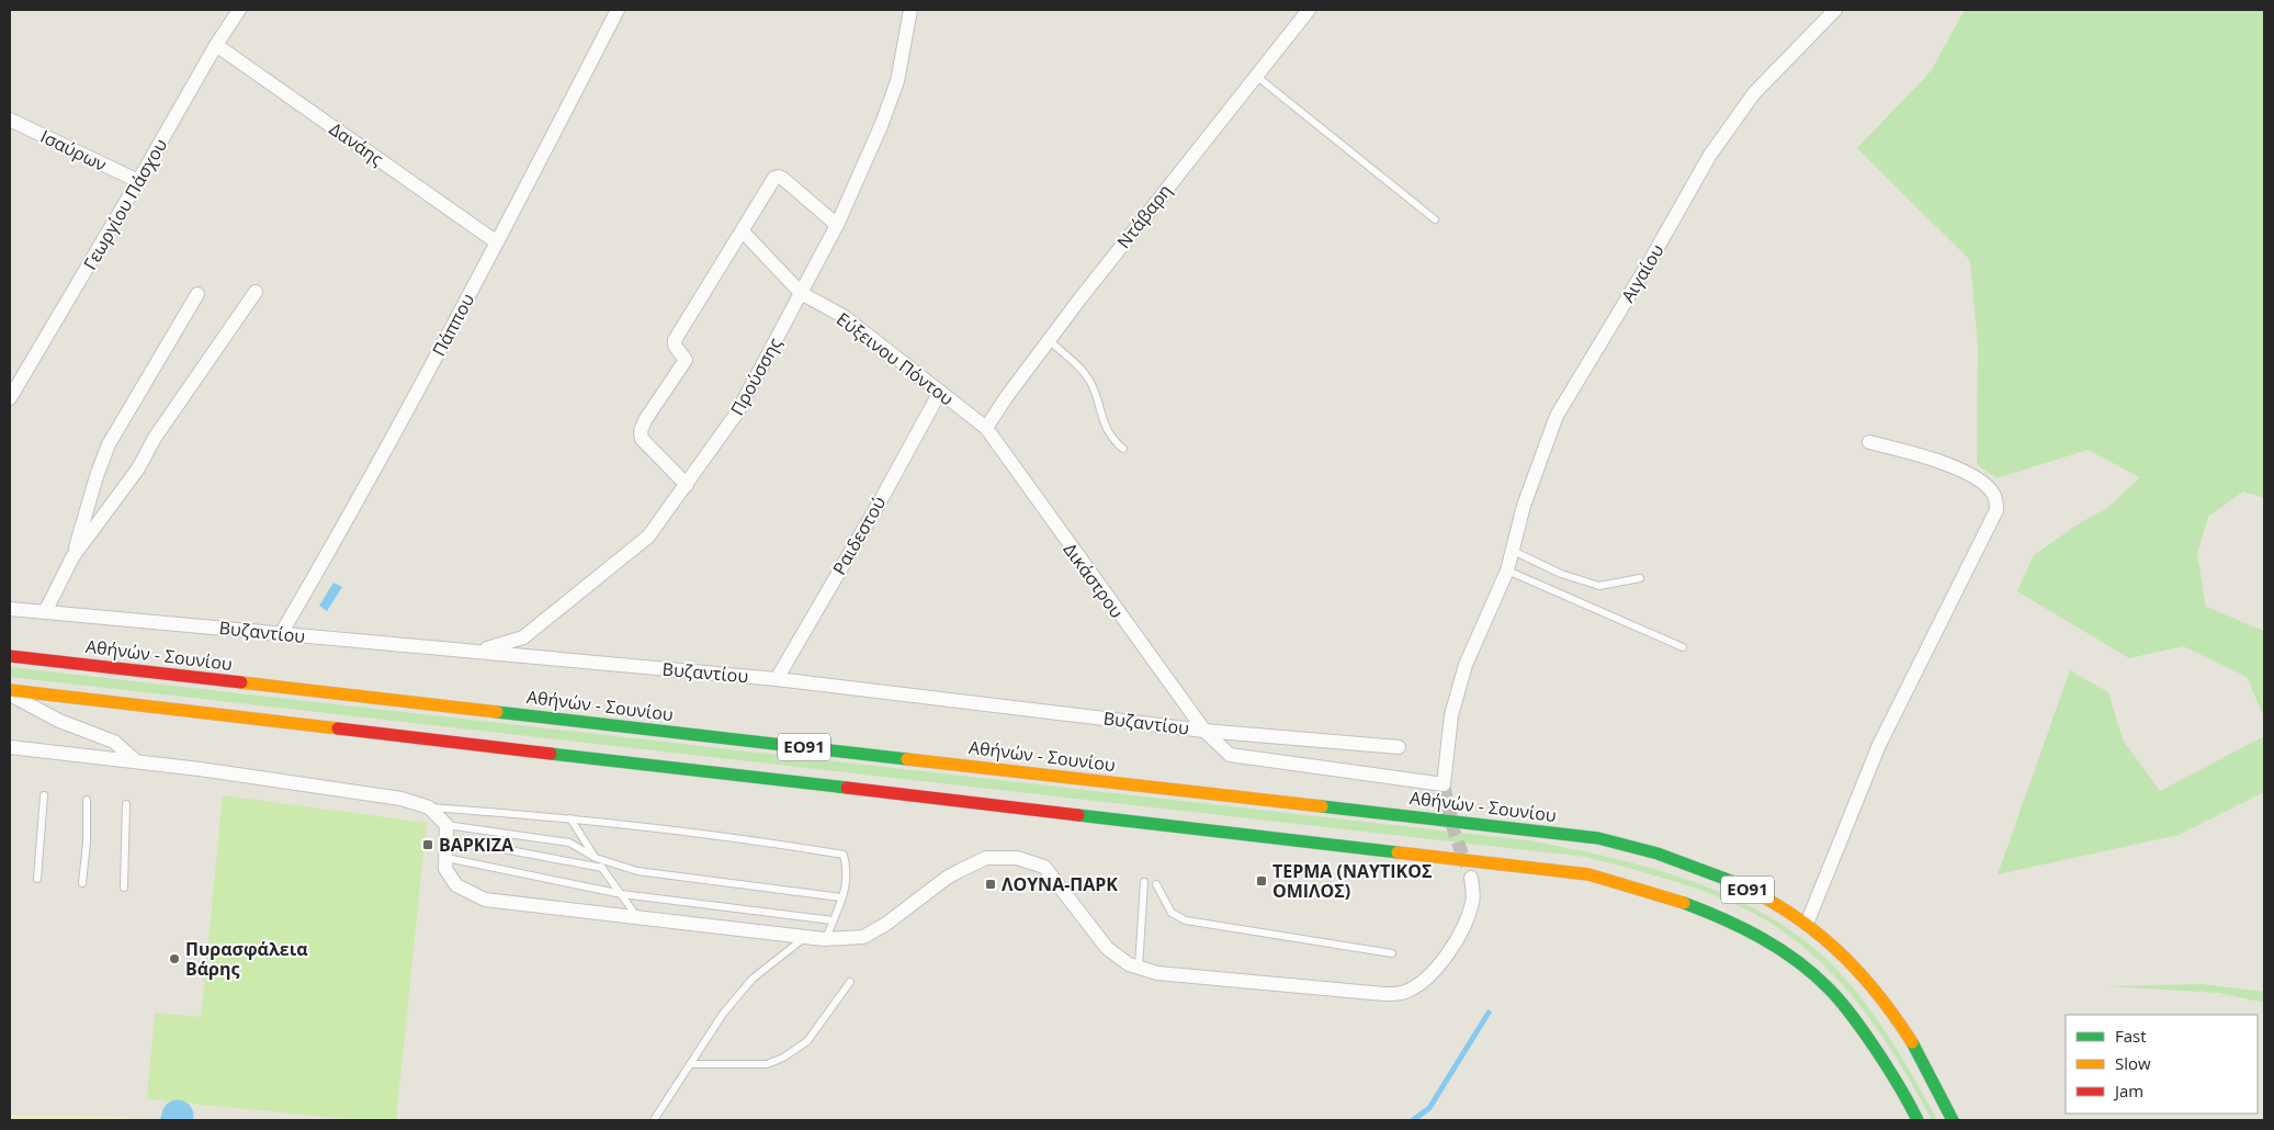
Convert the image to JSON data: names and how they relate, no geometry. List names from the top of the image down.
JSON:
{
  "streets": {
    "main road": ["Αθήνών - Σουνίου", "ΕΟ91"],
    "street": [
      "Δανάης",
      "Ισαύρων",
      "Γεωργίου Πάσχου",
      "Ντάβαρη",
      "Αιγαίου",
      "Πάππου",
      "Εύξεινου Πόντου",
      "Προύσσης",
      "Ραιδεστού",
      "Δικάστρου",
      "Βυζαντίου"
    ]
  },
  "crossings": [
    ["Δανάης", "Γεωργίου Πάσχου"],
    ["Δανάης", "Πάππου"],
    ["Ισαύρων", "Γεωργίου Πάσχου"],
    ["Ντάβαρη", "Εύξεινου Πόντου"],
    ["Ντάβαρη", "Δικάστρου"],
    ["Αιγαίου", "Δικάστρου"],
    ["Πάππου", "Βυζαντίου"],
    ["Εύξεινου Πόντου", "Προύσσης"],
    ["Εύξεινου Πόντου", "Ραιδεστού"],
    ["Εύξεινου Πόντου", "Δικάστρου"],
    ["Προύσσης", "Βυζαντίου"],
    ["Ραιδεστού", "Βυζαντίου"],
    ["Δικάστρου", "Βυζαντίου"]
  ],
  "places": {
    "transit": ["ΒΑΡΚΙΖΑ", "ΤΕΡΜΑ (ΝΑΥΤΙΚΟΣ ΟΜΙΛΟΣ)", "ΛΟΥΝΑ-ΠΑΡΚ"],
    "other": ["Πυρασφάλεια Βάρης"]
  },
  "legend": ["Fast", "Slow", "Jam"]
}
